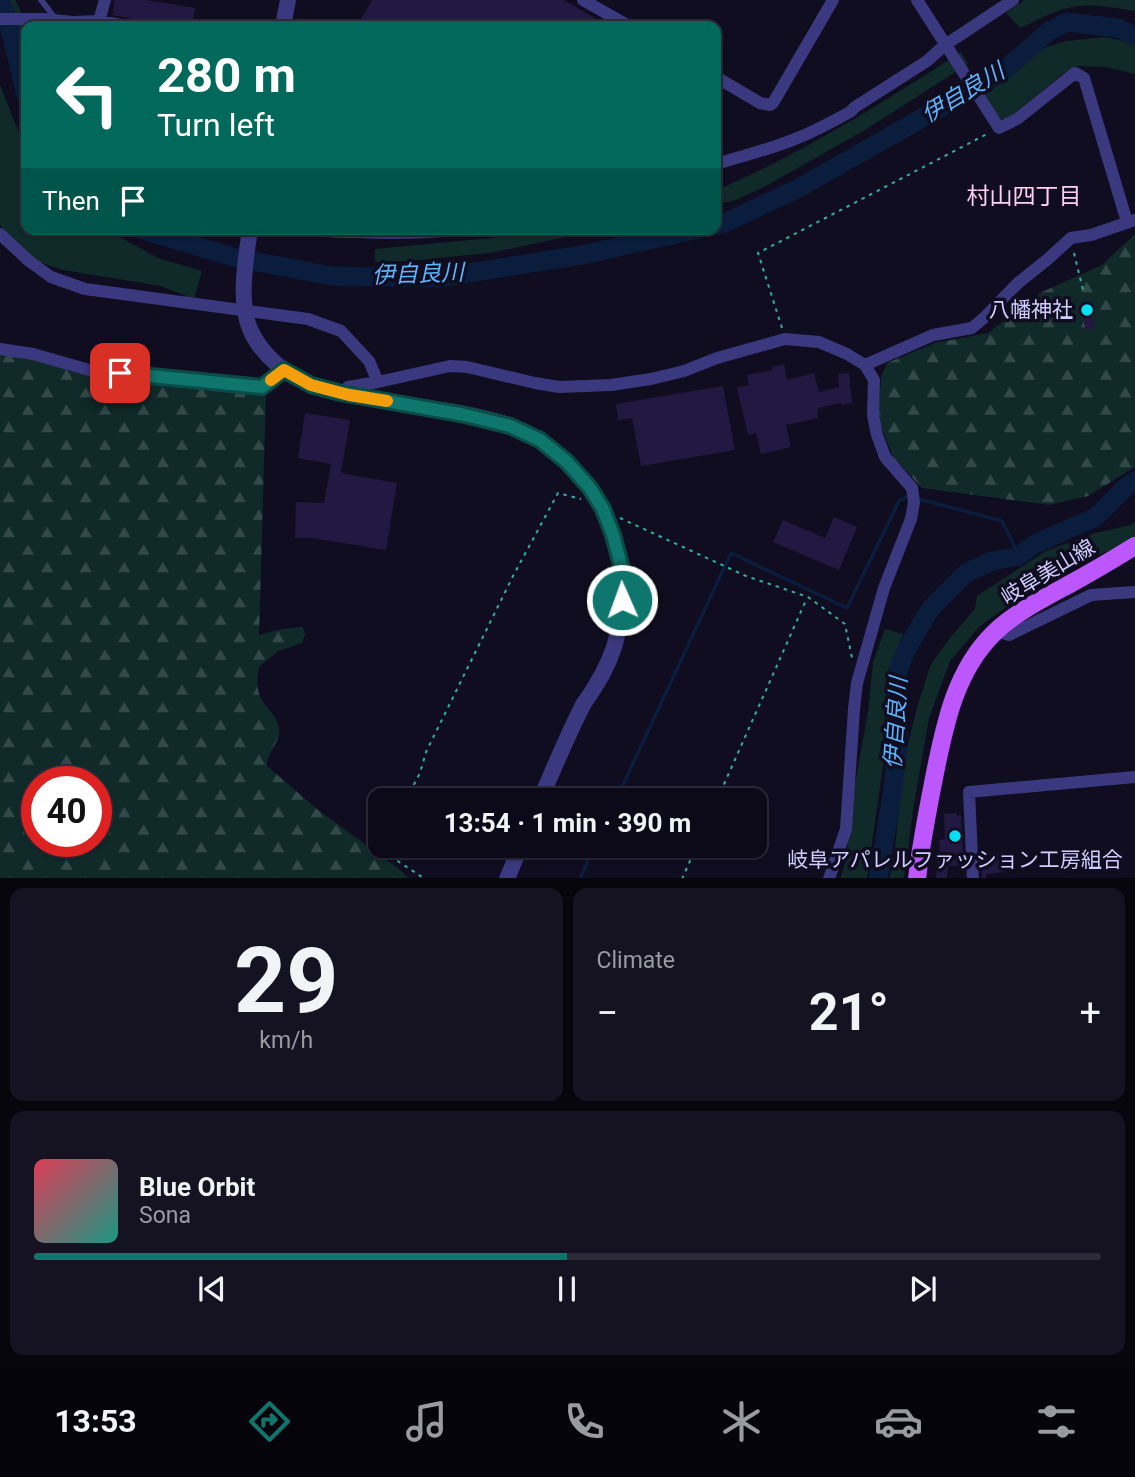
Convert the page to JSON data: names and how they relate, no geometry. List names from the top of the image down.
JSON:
{
  "streets": {
    "main road": ["岐阜美山線"]
  },
  "districts": ["村山四丁目"],
  "water": ["伊自良川"],
  "places": ["八幡神社", "岐阜アパレルファッション工房組合"],
  "page": {
    "turn": ["280 m", "Turn left"],
    "then": "Then",
    "limit": "40",
    "trip": "13:54 · 1 min · 390 m",
    "tile": [
      ["29", "km/h"],
      "Climate"
    ],
    "heat": ["−", "21°", "+"],
    "song": ["Blue Orbit", "Sona"],
    "tabs": "13:53"
  }
}
